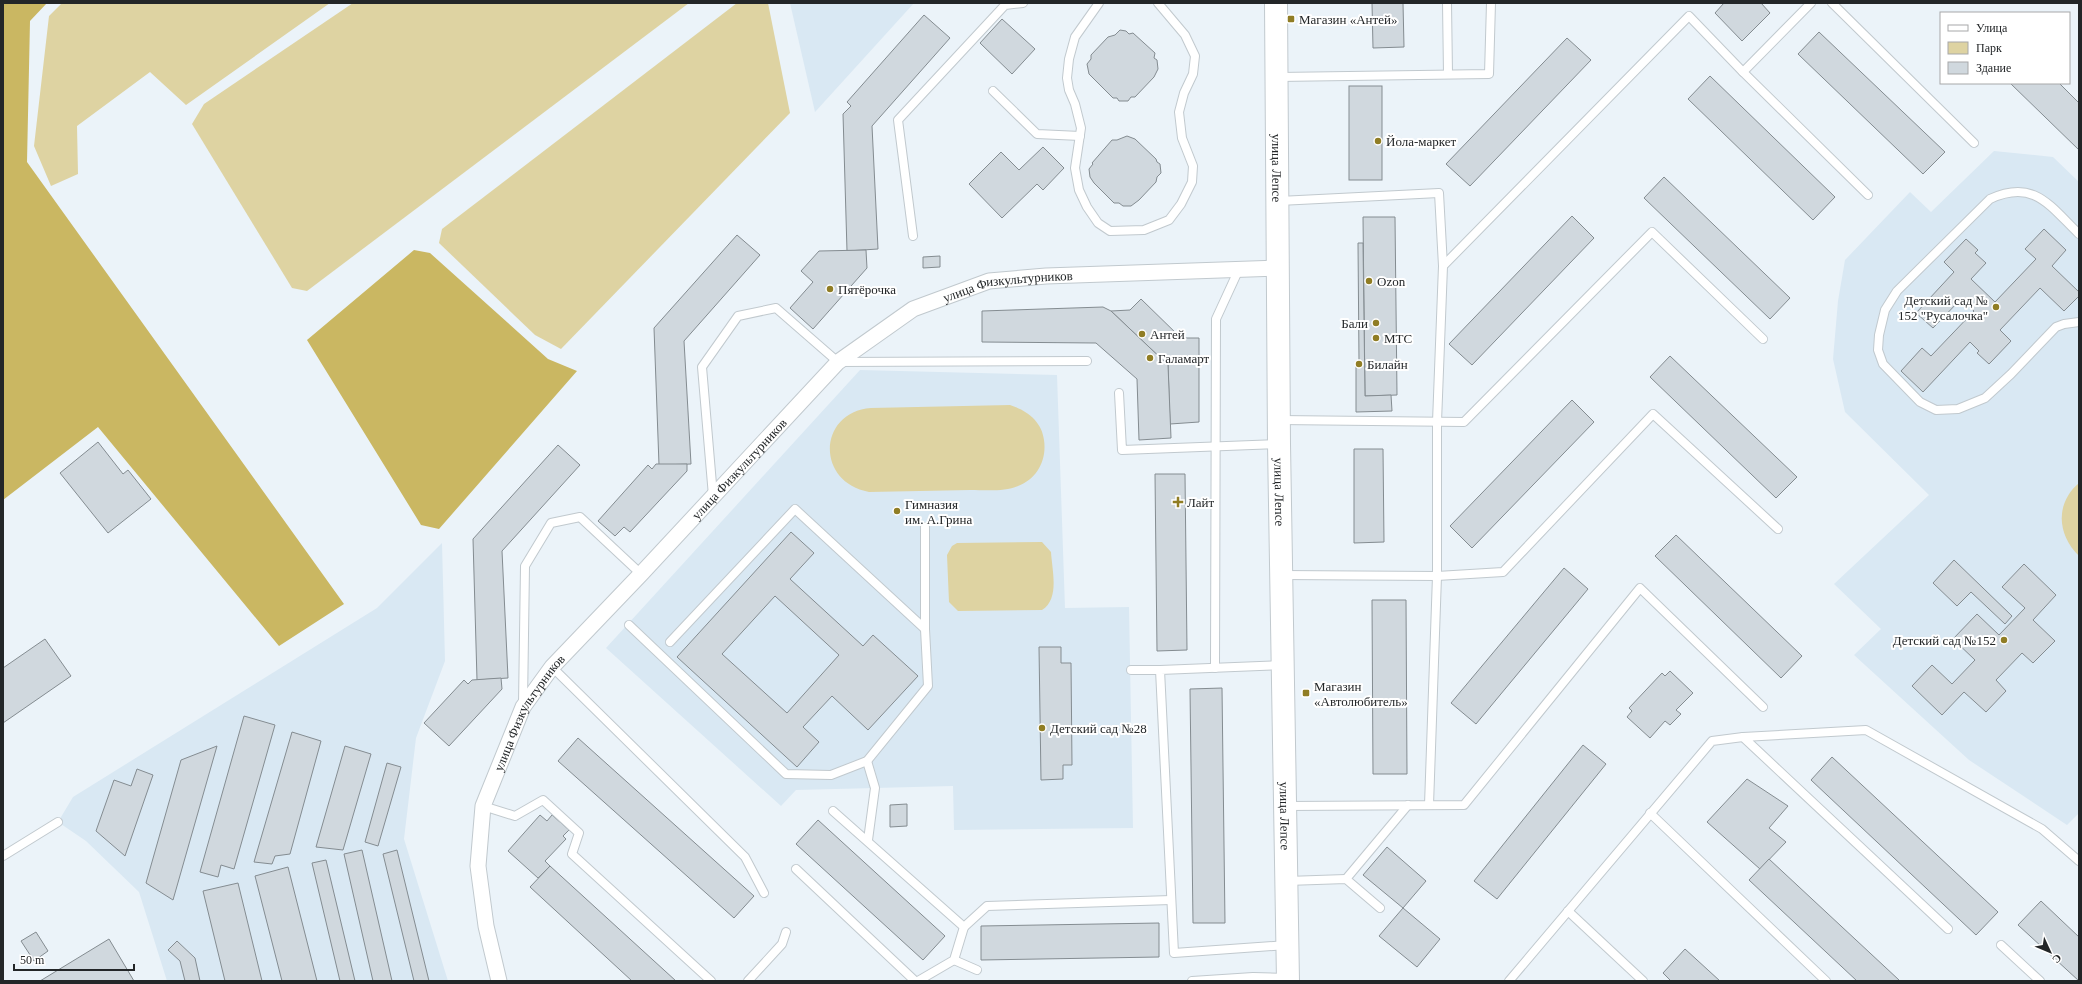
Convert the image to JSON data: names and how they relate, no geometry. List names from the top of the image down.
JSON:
{
  "streets": {
    "main road": ["улица Лепсе"],
    "street": ["улица Физкультурников"]
  },
  "crossings": [
    ["улица Лепсе", "улица Физкультурников"]
  ],
  "places": {
    "transit": ["Магазин «Антей»", "Магазин «Автолюбитель»"],
    "other": [
      "Йола-маркет",
      "Ozon",
      "Пятёрочка",
      "Детский сад № 152 \"Русалочка\"",
      "Бали",
      "Антей",
      "МТС",
      "Галамарт",
      "Билайн",
      "Гимназия им. А.Грина",
      "Детский сад №152",
      "Детский сад №28"
    ],
    "health": ["Лайт"]
  },
  "legend": ["Улица", "Парк", "Здание"],
  "scale_bar": "50 m",
  "north": "bottom right"
}
